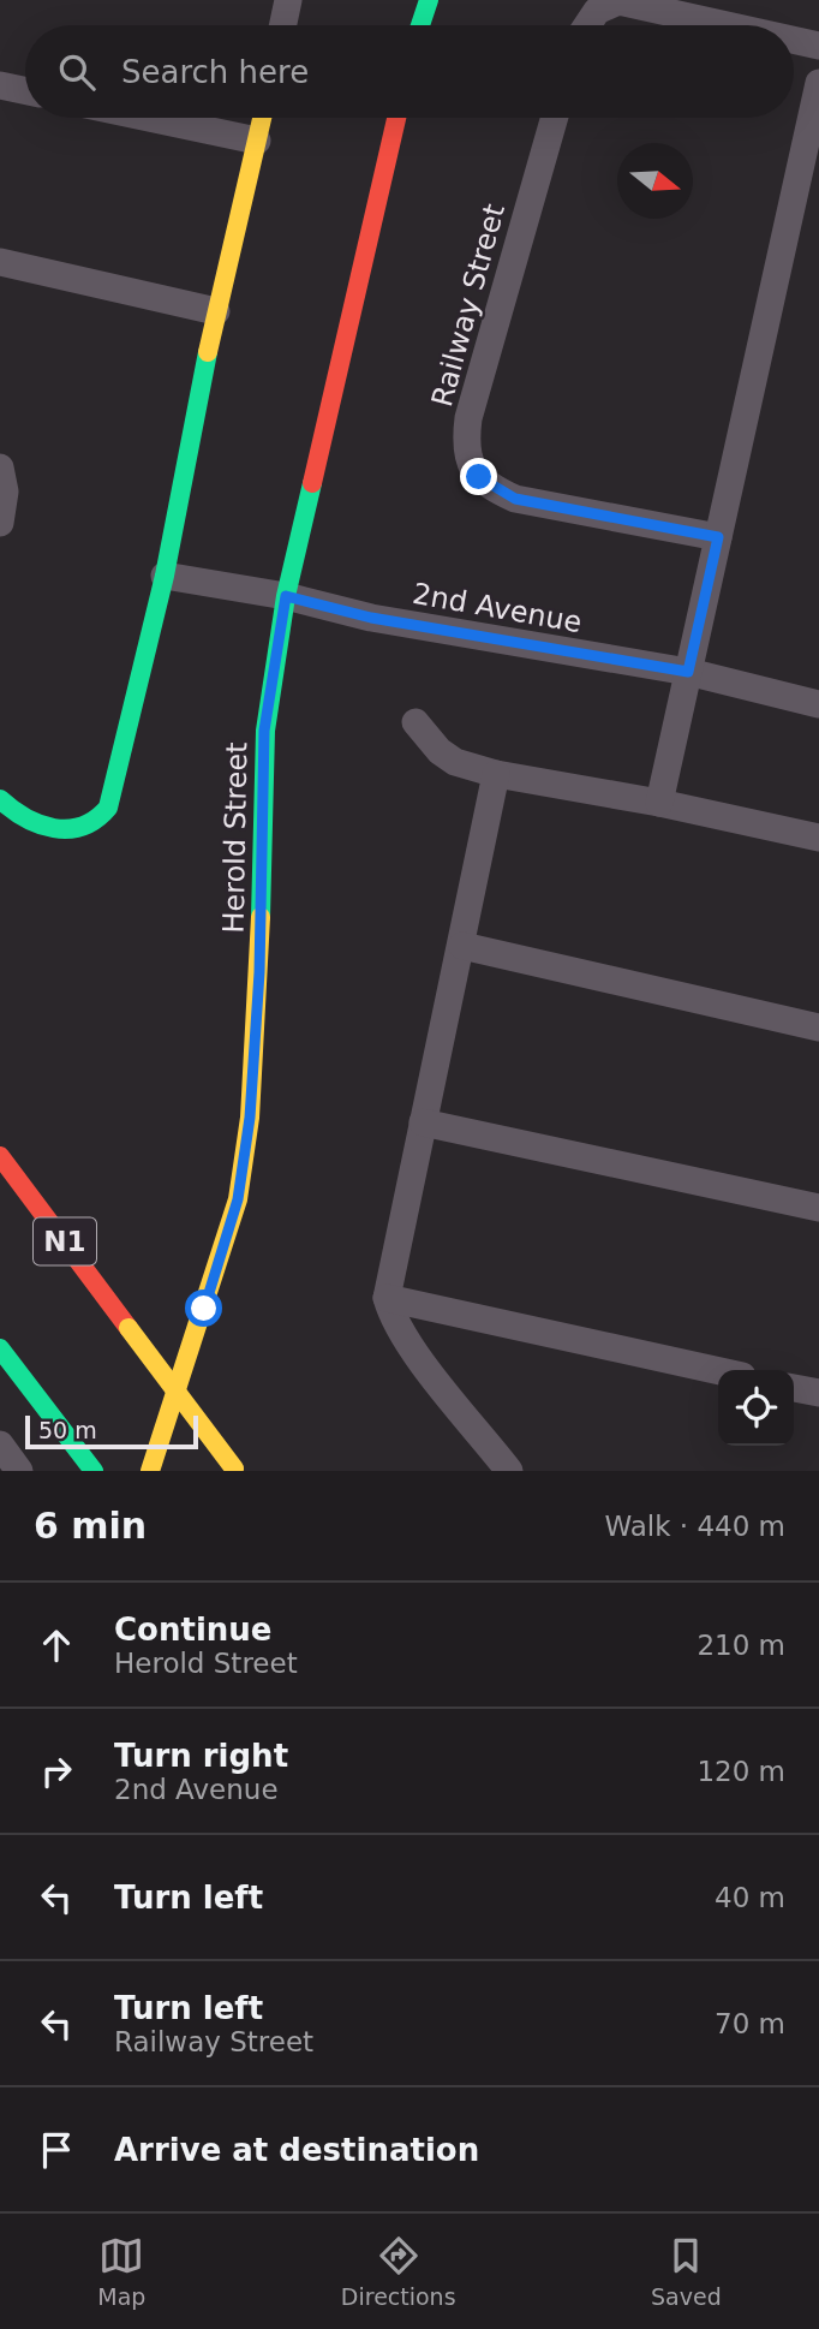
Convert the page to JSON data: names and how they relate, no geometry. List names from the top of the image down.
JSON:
{
  "streets": {
    "main road": ["Herold Street", "N1"],
    "street": ["Railway Street", "2nd Avenue"]
  },
  "crossings": [
    ["2nd Avenue", "Herold Street"]
  ],
  "scale_bar": "50 m",
  "north": "right",
  "page": {
    "search": "Search here",
    "scale": "50 m",
    "heading": ["6 min", "Walk · 440 m"],
    "list": [
      ["Continue", "Herold Street", "210 m"],
      ["Turn right", "2nd Avenue", "120 m"],
      ["Turn left", "40 m"],
      ["Turn left", "Railway Street", "70 m"],
      "Arrive at destination"
    ],
    "nav": ["Map", "Directions", "Saved"]
  }
}
